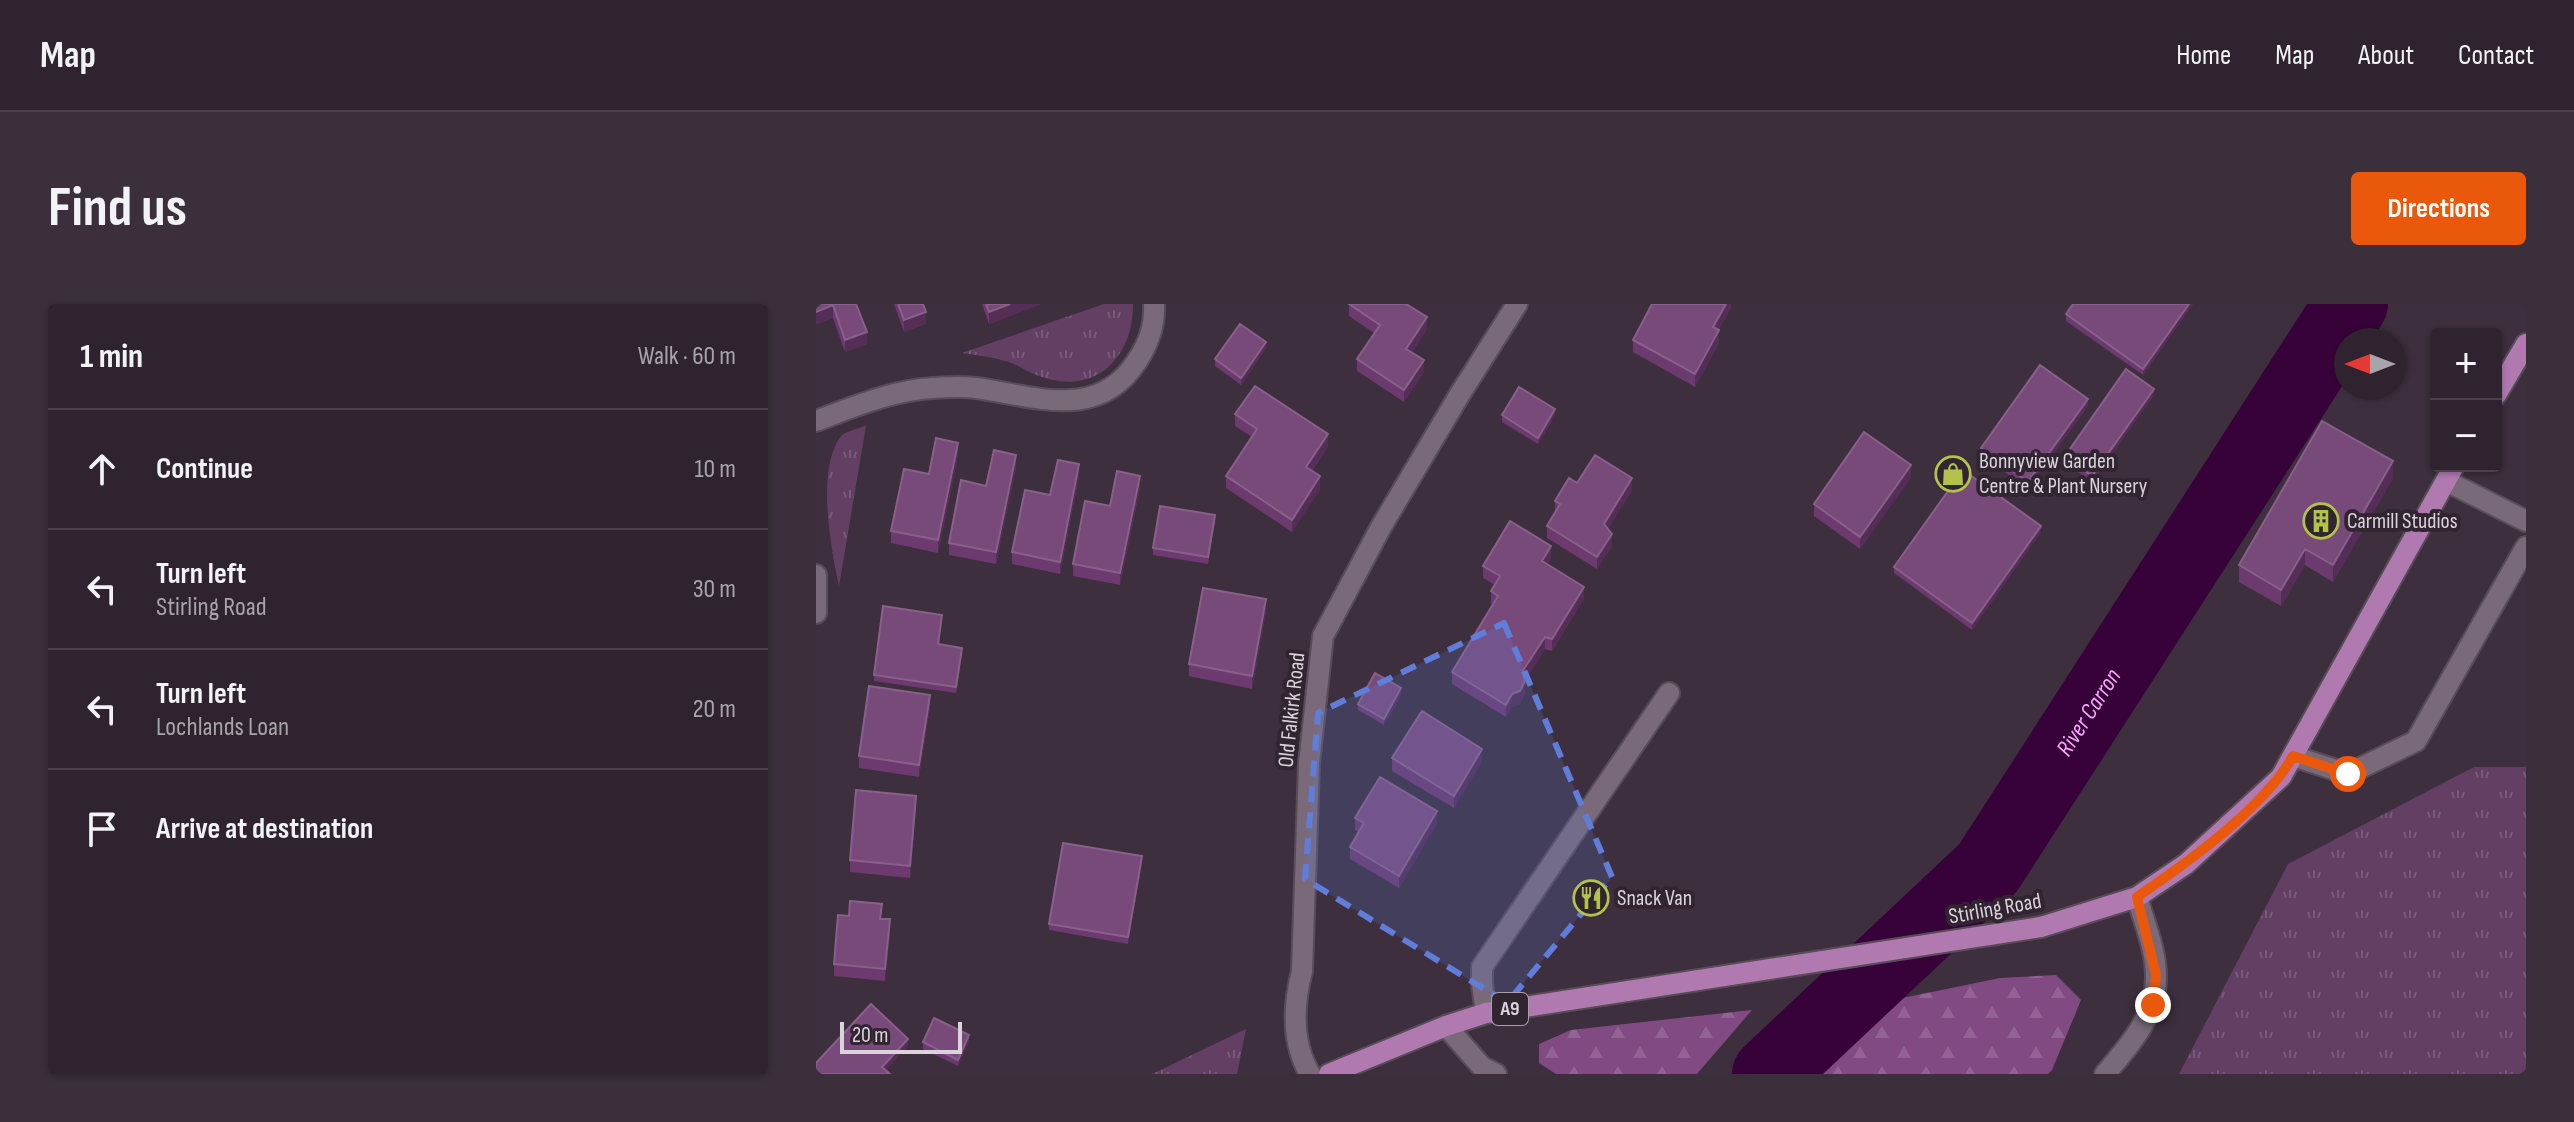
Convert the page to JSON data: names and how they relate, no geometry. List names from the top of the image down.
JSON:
{
  "streets": {
    "main road": ["Stirling Road", "A9"],
    "street": ["Old Falkirk Road"]
  },
  "water": ["River Carron"],
  "places": {
    "shop": ["Bonnyview Garden Centre & Plant Nursery"],
    "building": ["Carmill Studios"],
    "restaurant": ["Snack Van"]
  },
  "scale_bar": "20 m",
  "north": "left",
  "page": {
    "header": "Map",
    "nav": [
      "Home",
      "Map",
      "About",
      "Contact"
    ],
    "buttons": "Directions",
    "title": "Find us",
    "heading": ["1 min", "Walk · 60 m"],
    "map_buttons": ["+", "−"],
    "list": [
      ["Continue", "10 m"],
      ["Turn left", "Stirling Road", "30 m"],
      ["Turn left", "Lochlands Loan", "20 m"],
      "Arrive at destination"
    ],
    "scale": "20 m"
  }
}
